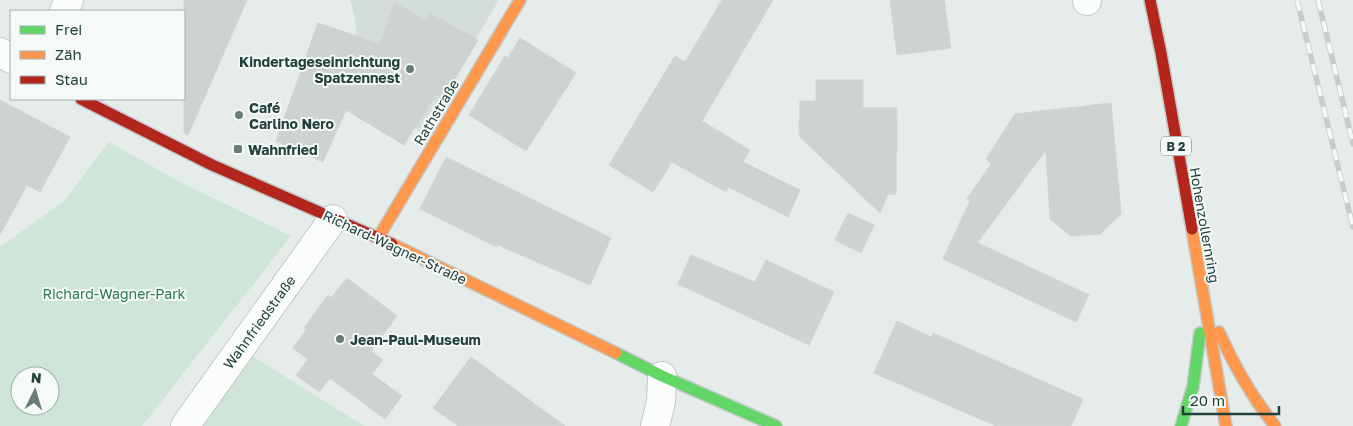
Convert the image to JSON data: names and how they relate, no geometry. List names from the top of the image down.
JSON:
{
  "streets": {
    "street": [
      "Rathstraße",
      "B 2",
      "Hohenzollernring",
      "Richard-Wagner-Straße",
      "Wahnfriedstraße"
    ]
  },
  "crossings": [
    ["Rathstraße", "Richard-Wagner-Straße"],
    ["Richard-Wagner-Straße", "Wahnfriedstraße"]
  ],
  "parks": ["Richard-Wagner-Park"],
  "places": {
    "other": ["Kindertageseinrichtung Spatzennest", "Café Carlino Nero", "Jean-Paul-Museum"],
    "transit": ["Wahnfried"]
  },
  "legend": ["Frei", "Zäh", "Stau"],
  "scale_bar": "20 m",
  "north": "top"
}
